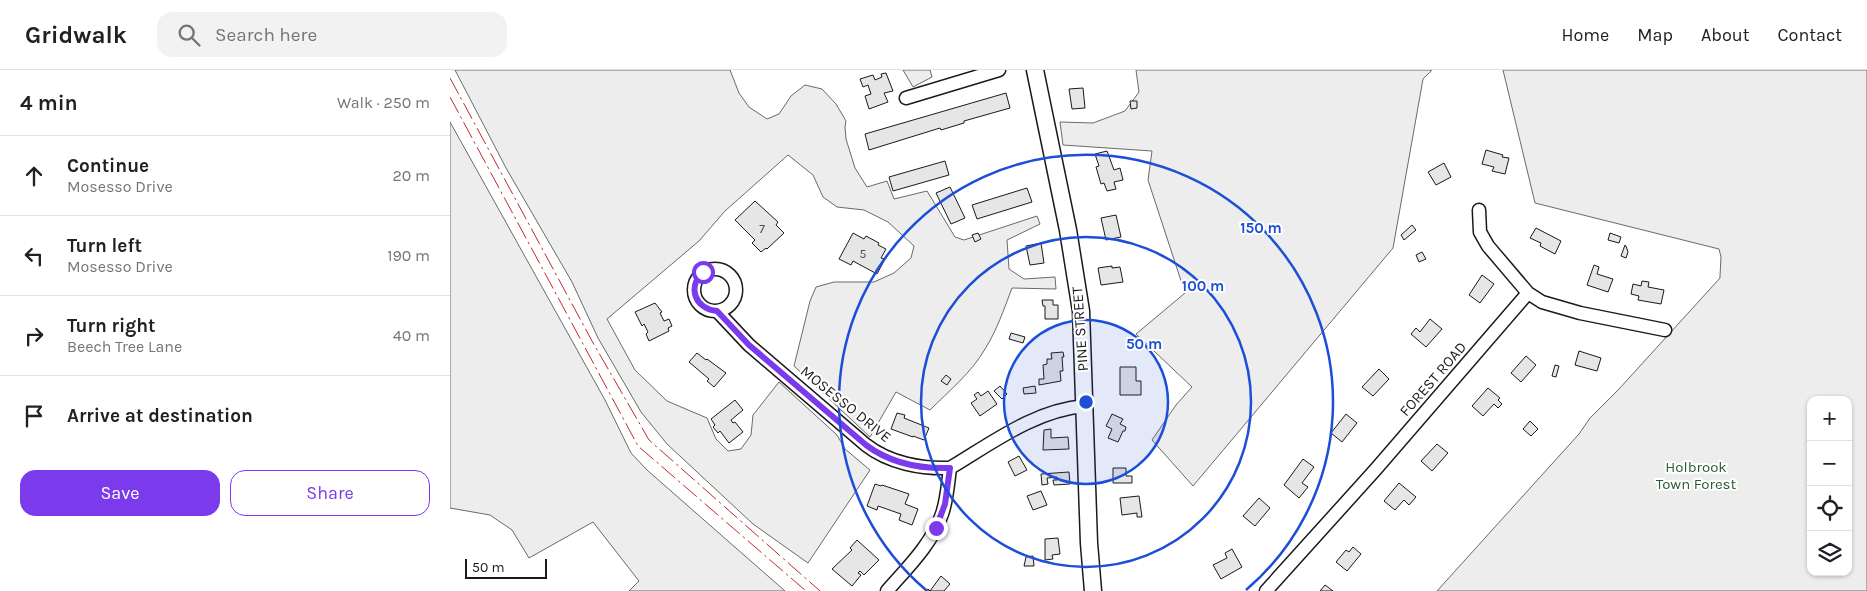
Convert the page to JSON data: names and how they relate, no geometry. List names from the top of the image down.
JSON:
{
  "streets": {
    "main road": ["PINE STREET"],
    "street": ["FOREST ROAD", "MOSESSO DRIVE"]
  },
  "parks": ["Holbrook Town Forest"],
  "house_numbers": ["7", "5"],
  "scale_bar": "50 m",
  "page": {
    "header": "Gridwalk",
    "search": "Search here",
    "nav": [
      "Home",
      "Map",
      "About",
      "Contact"
    ],
    "heading": ["4 min", "Walk · 250 m"],
    "list": [
      ["Continue", "Mosesso Drive", "20 m"],
      ["Turn left", "Mosesso Drive", "190 m"],
      ["Turn right", "Beech Tree Lane", "40 m"],
      "Arrive at destination"
    ],
    "map_buttons": ["+", "−"],
    "buttons": ["Save", "Share"],
    "scale": "50 m"
  },
  "rings": ["150 m", "100 m", "50 m"]
}
